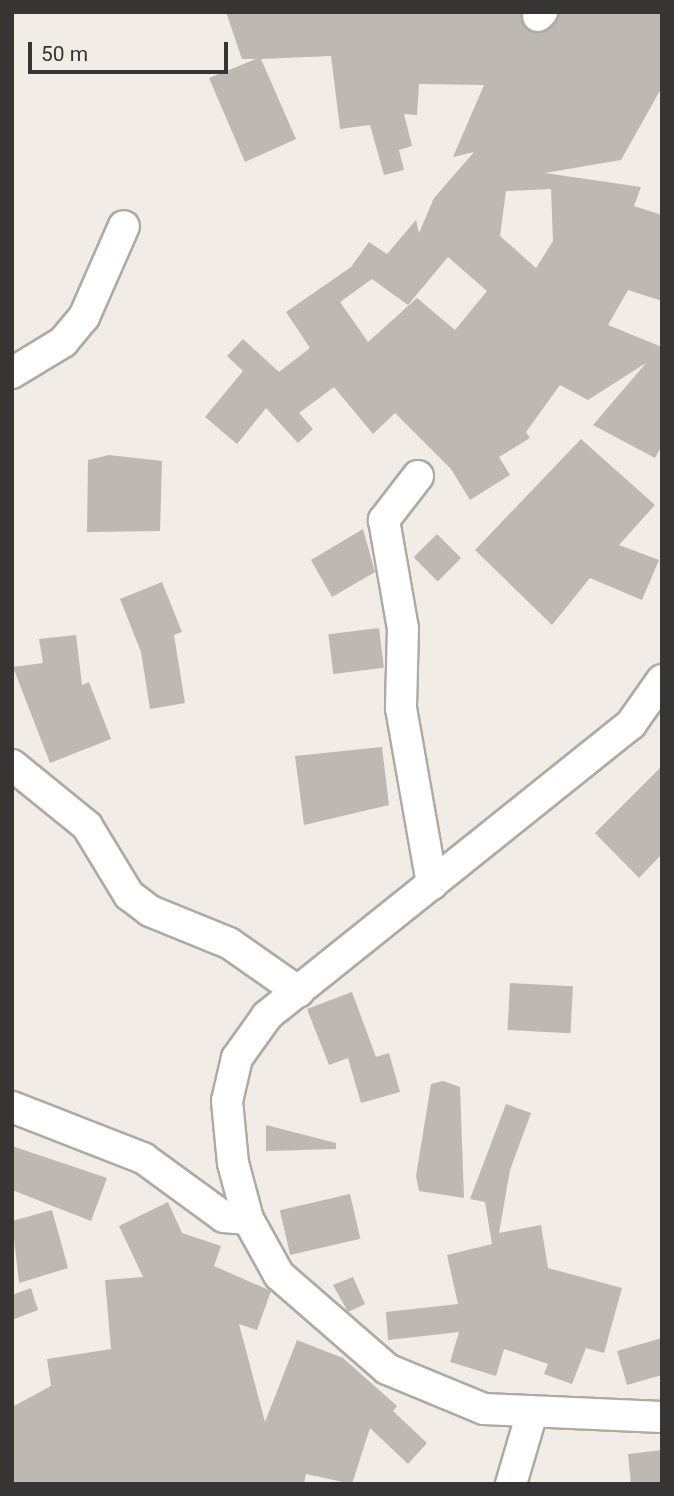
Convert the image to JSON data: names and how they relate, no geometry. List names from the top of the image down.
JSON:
{
  "scale_bar": "50 m"
}
